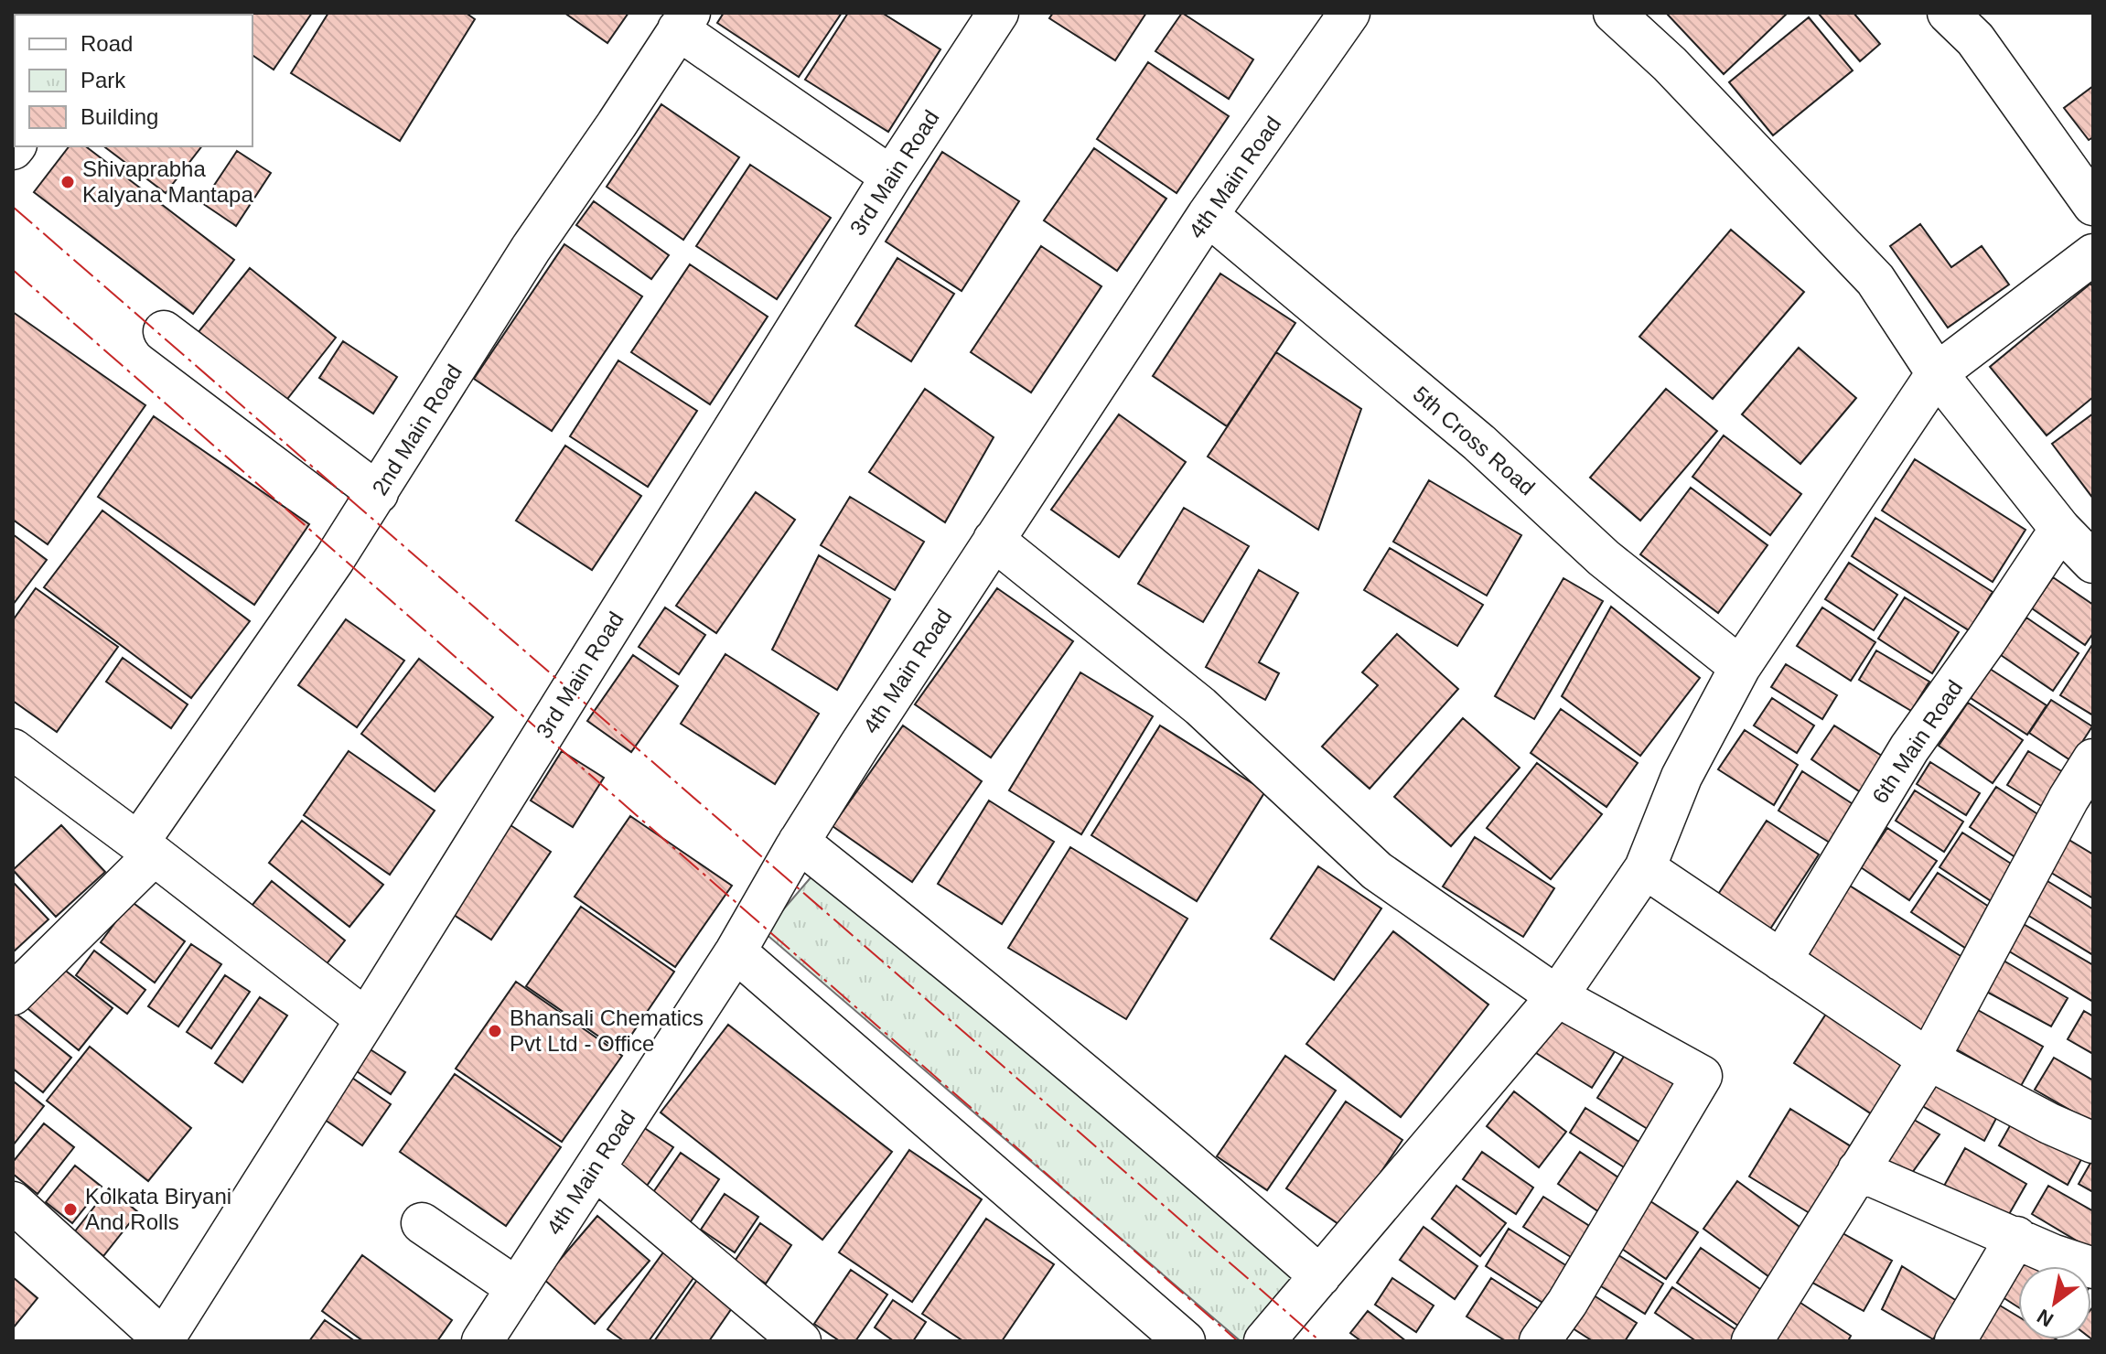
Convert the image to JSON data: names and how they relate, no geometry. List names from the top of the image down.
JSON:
{
  "streets": {
    "street": [
      "3rd Main Road",
      "4th Main Road",
      "2nd Main Road",
      "5th Cross Road",
      "6th Main Road"
    ]
  },
  "crossings": [
    ["4th Main Road", "5th Cross Road"]
  ],
  "places": ["Shivaprabha Kalyana Mantapa", "Bhansali Chematics Pvt Ltd - Office", "Kolkata Biryani And Rolls"],
  "legend": ["Road", "Park", "Building"],
  "north": "bottom left"
}
